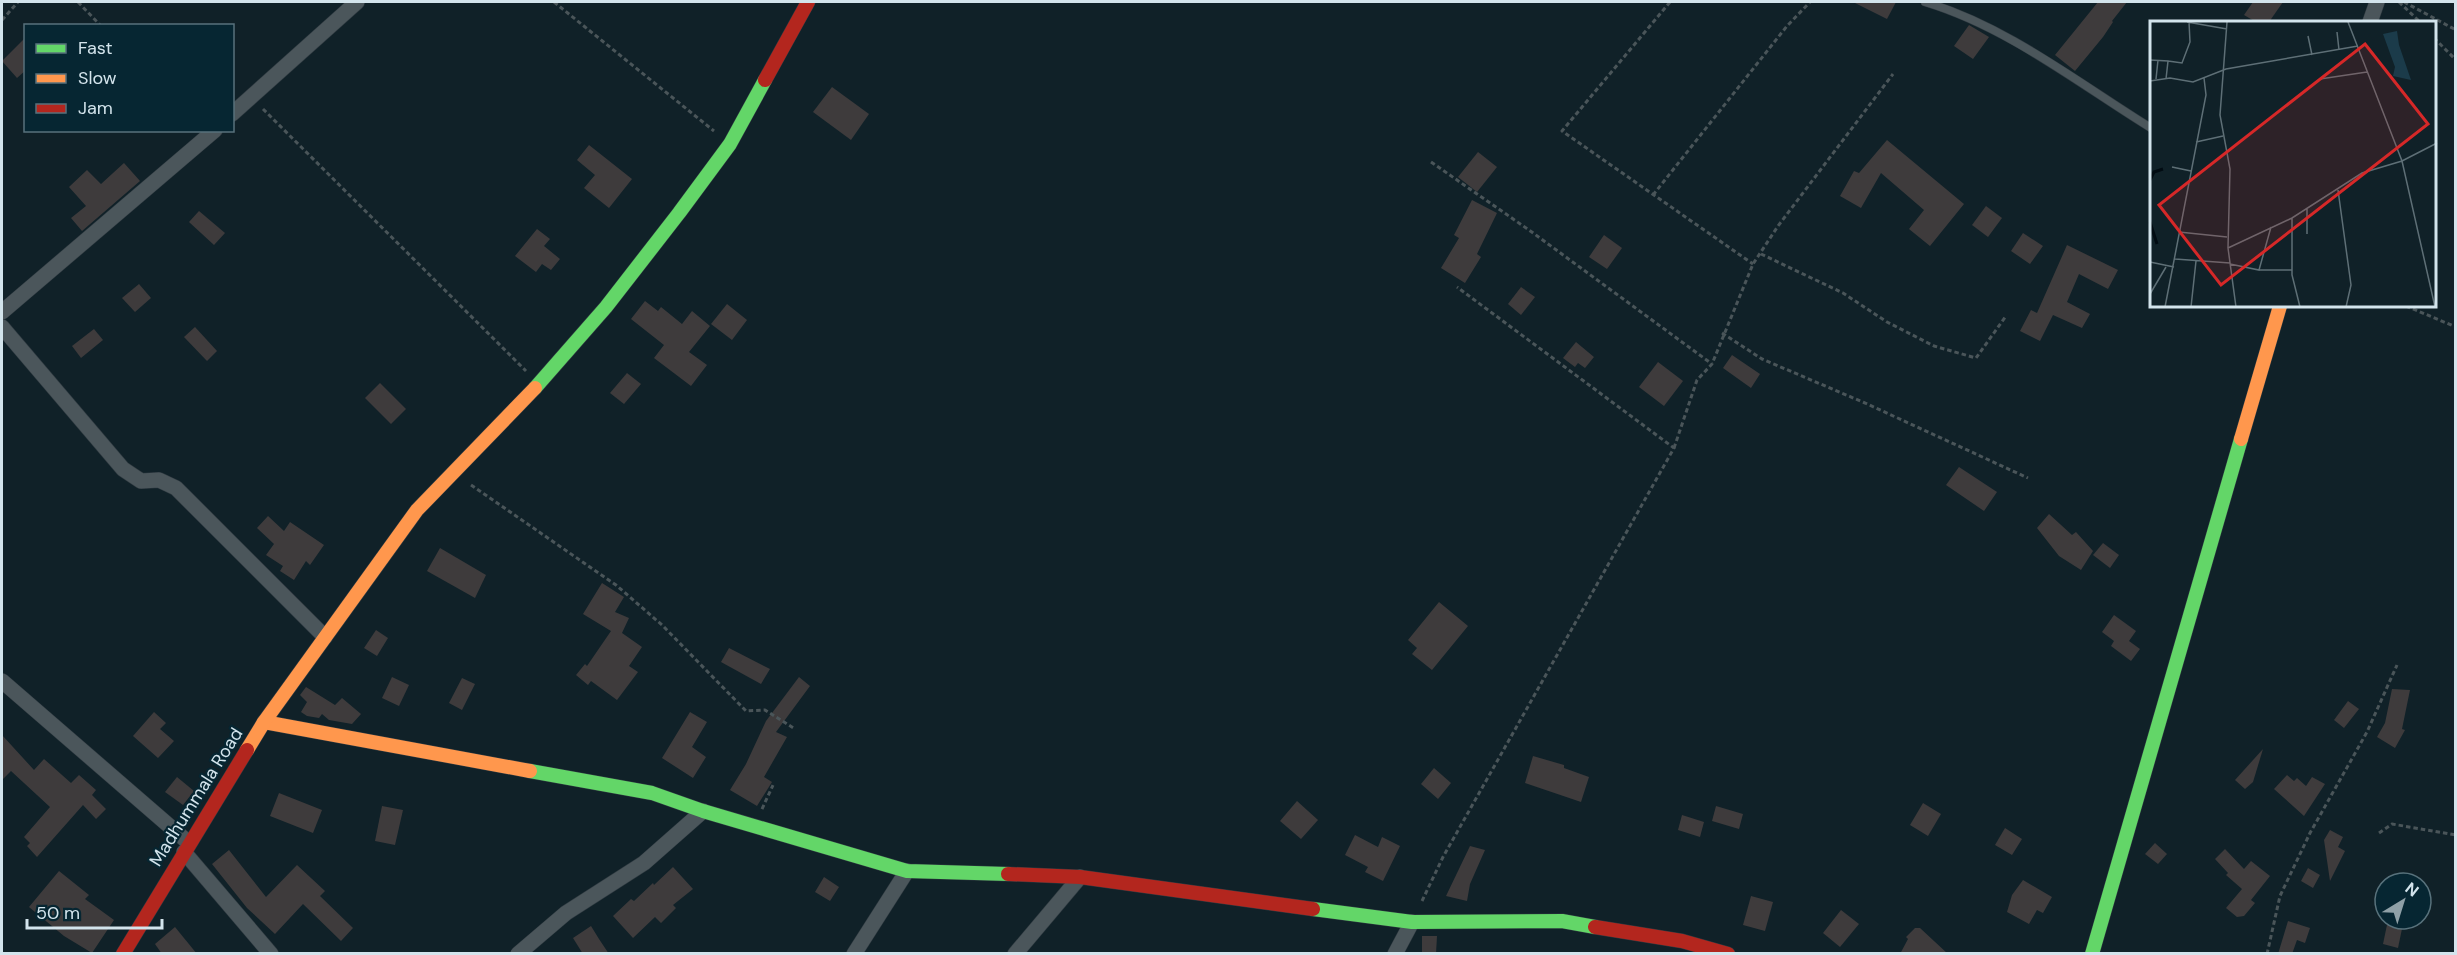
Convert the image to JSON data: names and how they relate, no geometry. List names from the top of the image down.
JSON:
{
  "streets": {
    "street": ["Madhummala Road"]
  },
  "legend": ["Fast", "Slow", "Jam"],
  "scale_bar": "50 m",
  "north": "top right"
}
